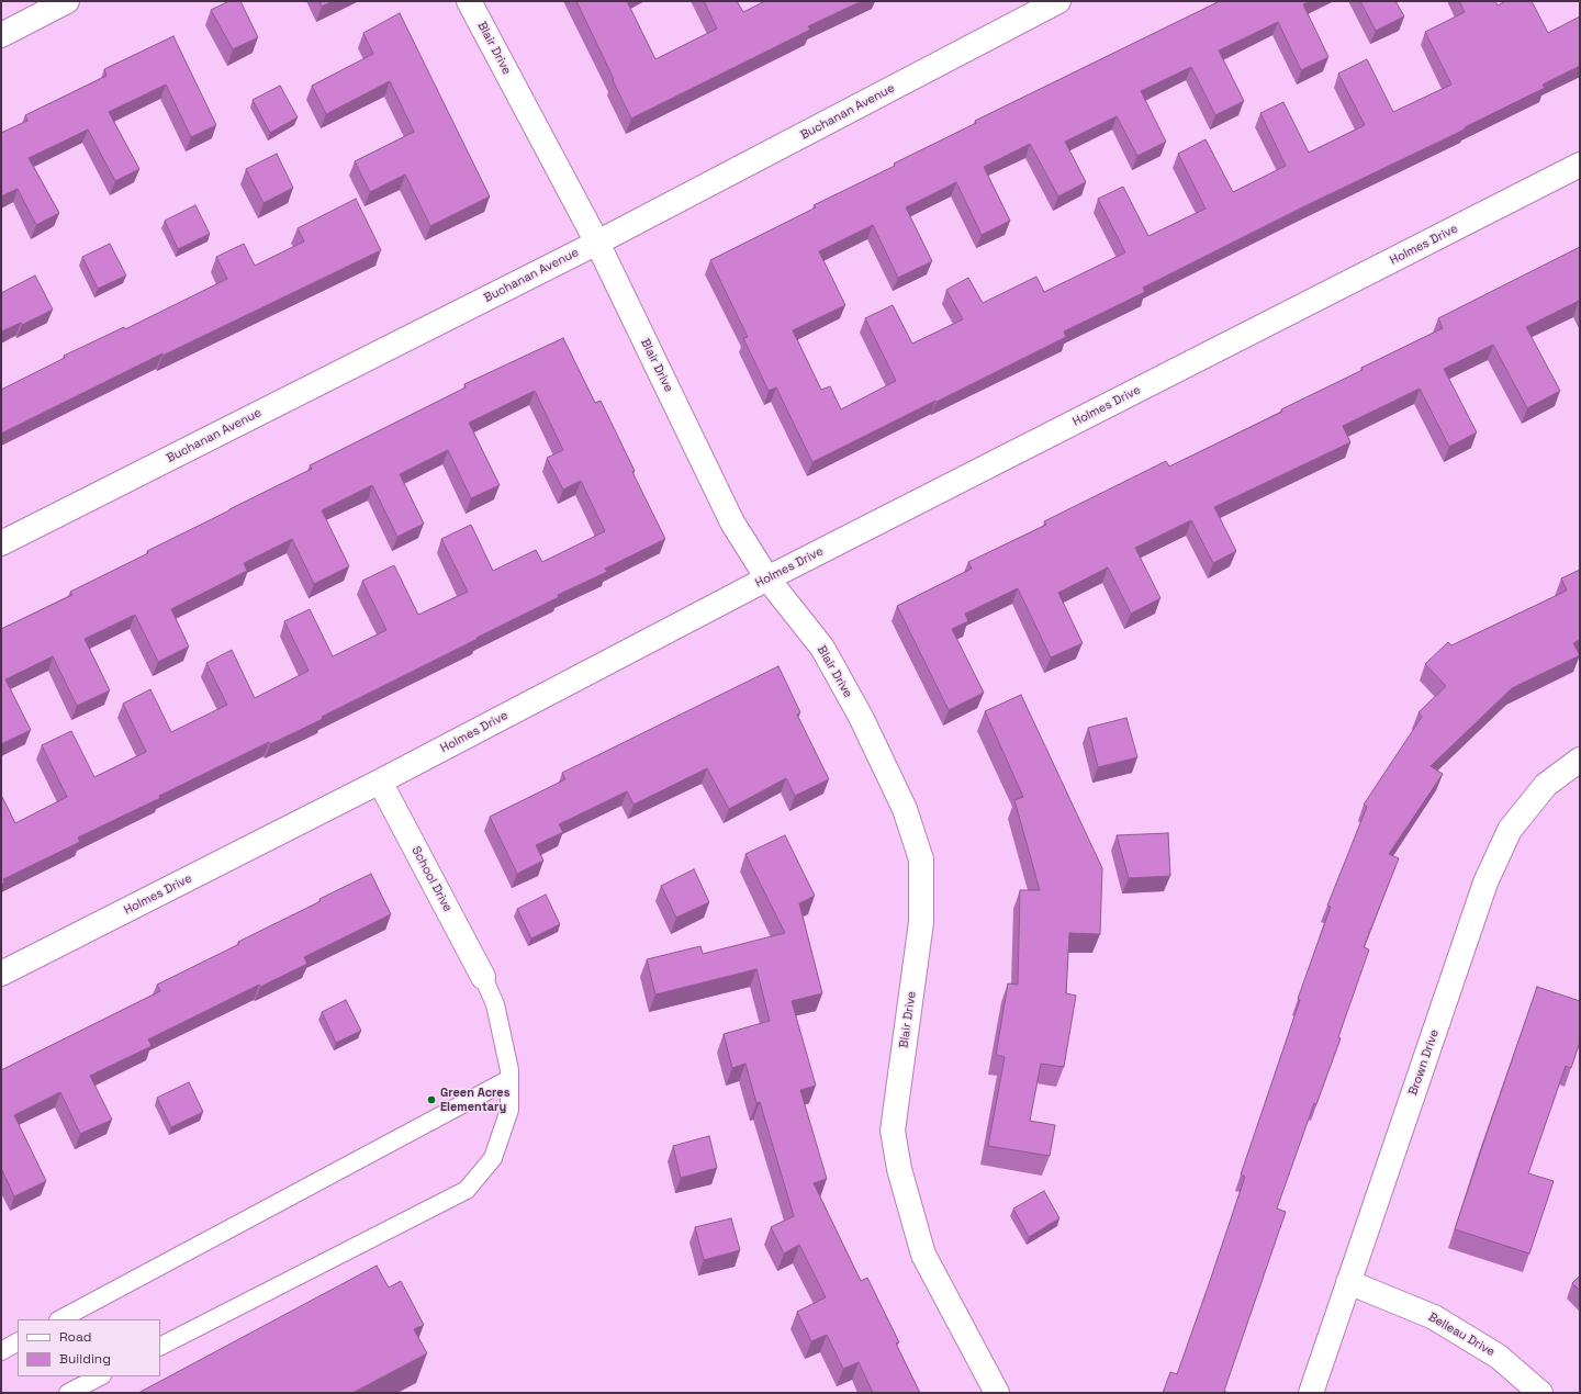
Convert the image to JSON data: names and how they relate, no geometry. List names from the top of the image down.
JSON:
{
  "streets": {
    "street": [
      "Blair Drive",
      "Buchanan Avenue",
      "Holmes Drive",
      "School Drive",
      "Brown Drive",
      "Belleau Drive"
    ]
  },
  "crossings": [
    ["Blair Drive", "Buchanan Avenue"],
    ["Blair Drive", "Holmes Drive"],
    ["Holmes Drive", "School Drive"],
    ["Brown Drive", "Belleau Drive"]
  ],
  "places": ["Green Acres Elementary"],
  "legend": ["Road", "Building"]
}
